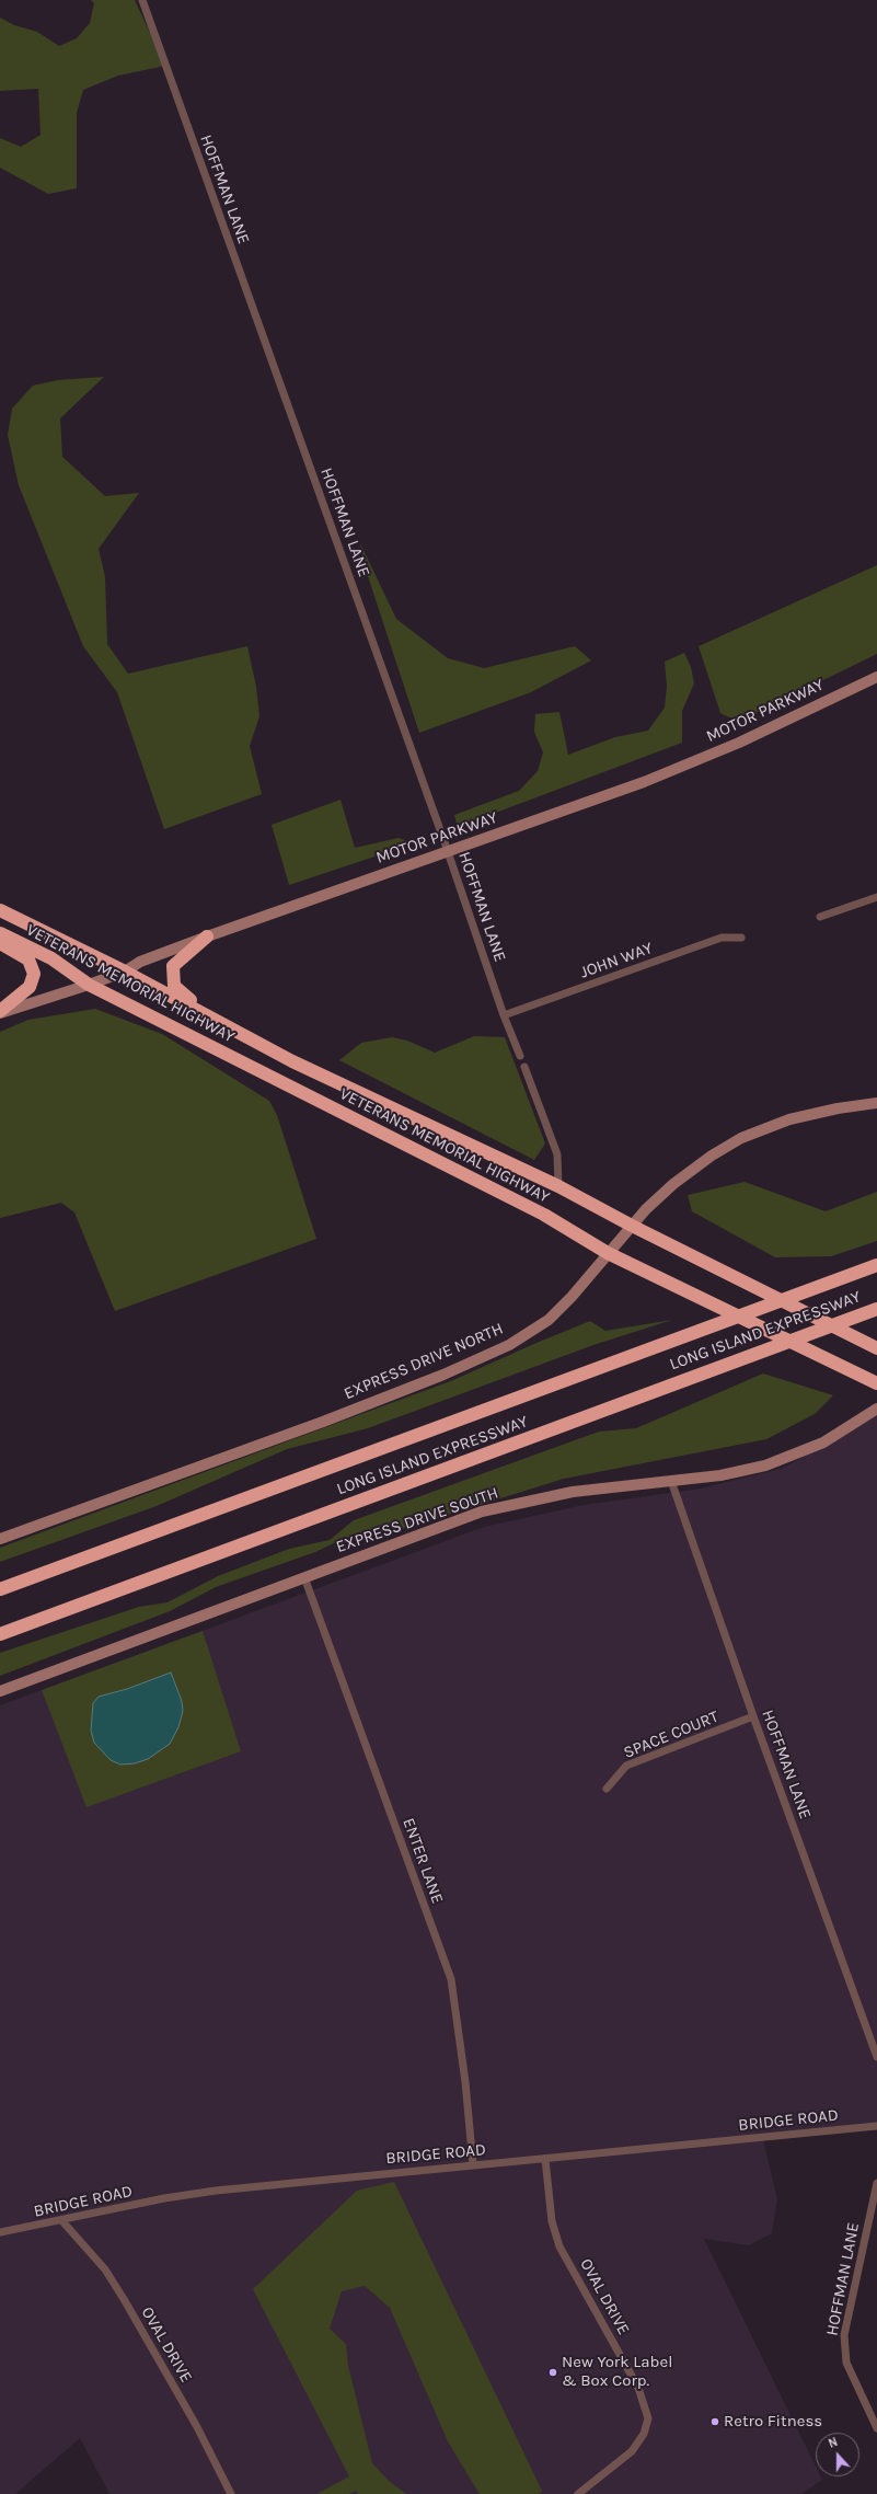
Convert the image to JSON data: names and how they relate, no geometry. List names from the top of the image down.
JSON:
{
  "streets": {
    "highway": ["VETERANS MEMORIAL HIGHWAY", "LONG ISLAND EXPRESSWAY"],
    "main road": ["MOTOR PARKWAY", "EXPRESS DRIVE NORTH", "EXPRESS DRIVE SOUTH"],
    "street": [
      "HOFFMAN LANE",
      "JOHN WAY",
      "SPACE COURT",
      "ENTER LANE",
      "BRIDGE ROAD",
      "OVAL DRIVE"
    ]
  },
  "crossings": [
    ["HOFFMAN LANE", "MOTOR PARKWAY"],
    ["HOFFMAN LANE", "JOHN WAY"],
    ["HOFFMAN LANE", "EXPRESS DRIVE SOUTH"],
    ["HOFFMAN LANE", "SPACE COURT"],
    ["MOTOR PARKWAY", "VETERANS MEMORIAL HIGHWAY"],
    ["VETERANS MEMORIAL HIGHWAY", "EXPRESS DRIVE NORTH"],
    ["EXPRESS DRIVE SOUTH", "ENTER LANE"],
    ["ENTER LANE", "BRIDGE ROAD"],
    ["BRIDGE ROAD", "OVAL DRIVE"]
  ],
  "places": ["New York Label & Box Corp.", "Retro Fitness"],
  "north": "top"
}
